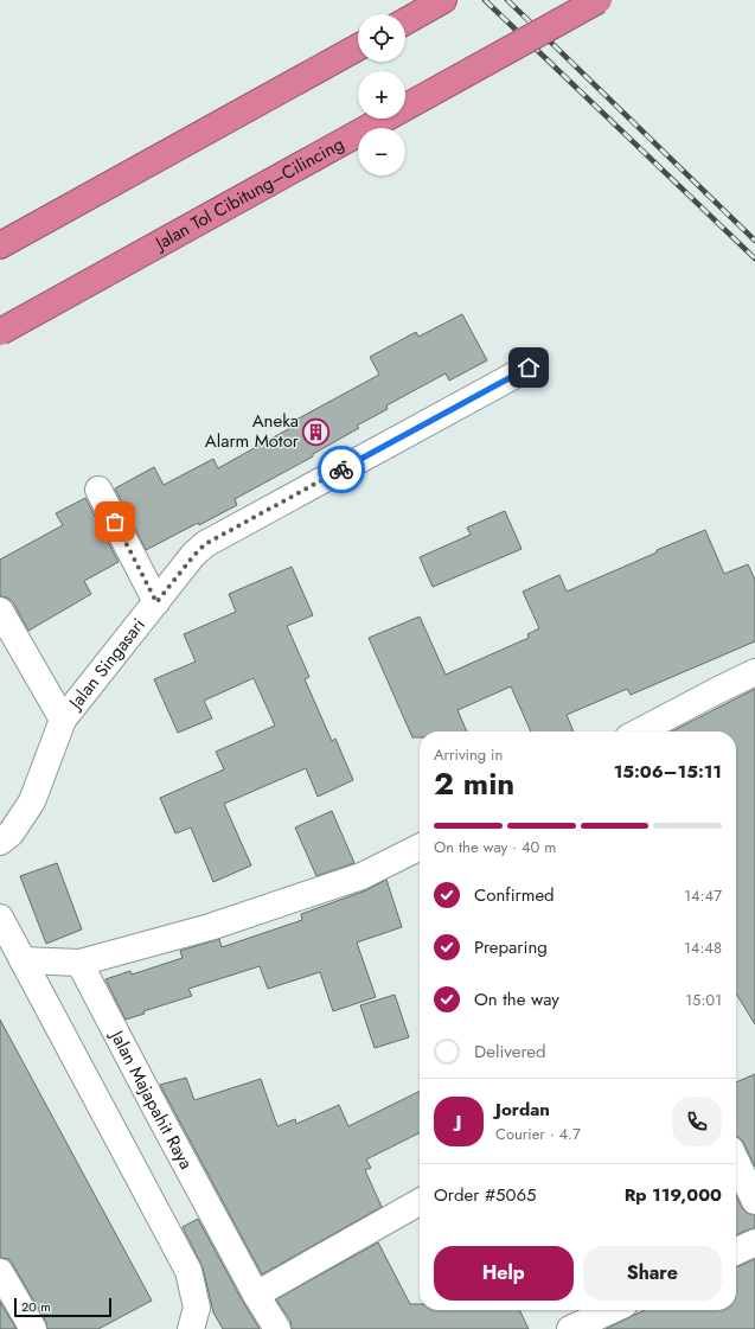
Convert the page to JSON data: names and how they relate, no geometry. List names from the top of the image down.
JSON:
{
  "streets": {
    "highway": ["Jalan Tol Cibitung–Cilincing"],
    "street": ["Jalan Singasari", "Jalan Majapahit Raya"]
  },
  "places": {
    "building": ["Aneka Alarm Motor"]
  },
  "scale_bar": "20 m",
  "page": {
    "map_buttons": ["+", "−"],
    "heading": ["2 min", "Arriving in", "15:06–15:11"],
    "panel": [
      "Jordan",
      "Courier · 4.7",
      "Order #5065",
      "Rp 119,000"
    ],
    "bar": "On the way · 40 m",
    "list": [
      ["Confirmed", "14:47"],
      ["Preparing", "14:48"],
      ["On the way", "15:01"],
      "Delivered"
    ],
    "round": "J",
    "buttons": ["Help", "Share"],
    "scale": "20 m"
  }
}
